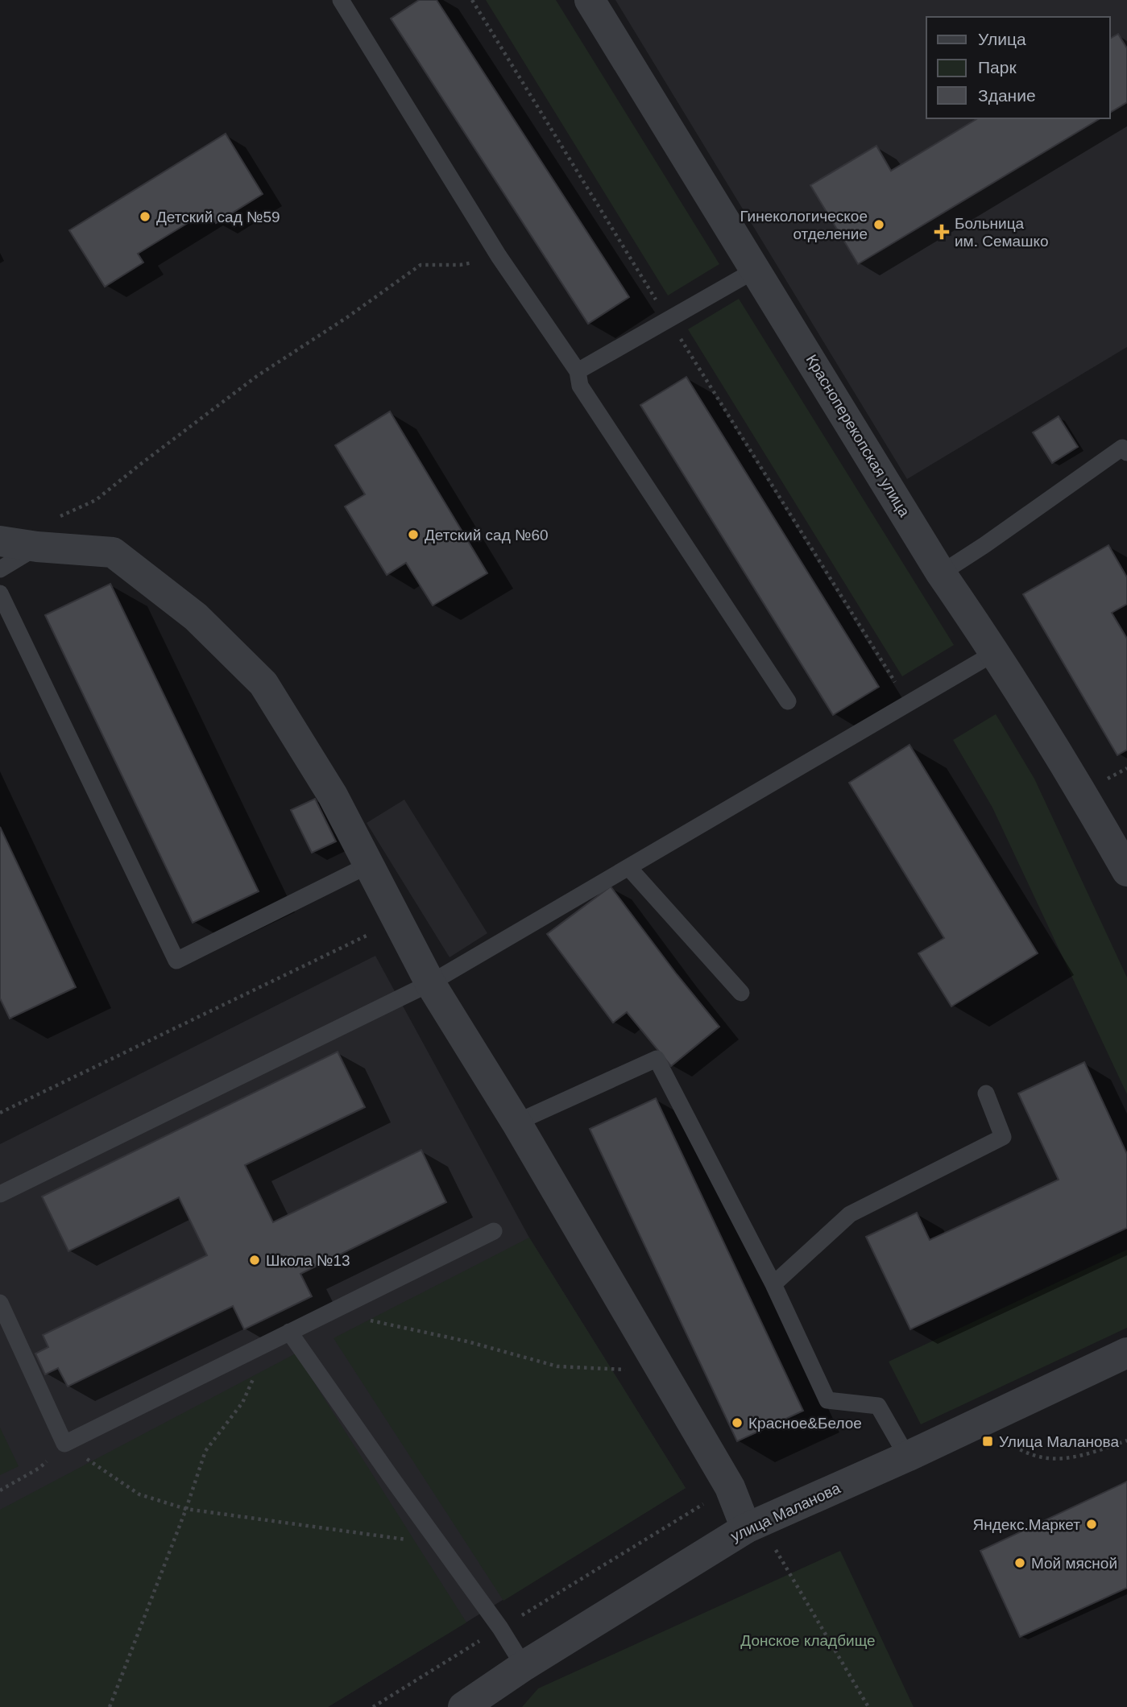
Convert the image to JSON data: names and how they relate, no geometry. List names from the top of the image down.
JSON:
{
  "streets": {
    "street": ["Красноперекопская улица", "улица Маланова"]
  },
  "parks": ["Донское кладбище"],
  "places": {
    "other": [
      "Детский сад №59",
      "Гинекологическое отделение",
      "Детский сад №60",
      "Школа №13",
      "Красное&Белое",
      "Яндекс.Маркет",
      "Мой мясной"
    ],
    "health": ["Больница им. Семашко"],
    "transit": ["Улица Маланова"]
  },
  "legend": ["Улица", "Парк", "Здание"]
}
